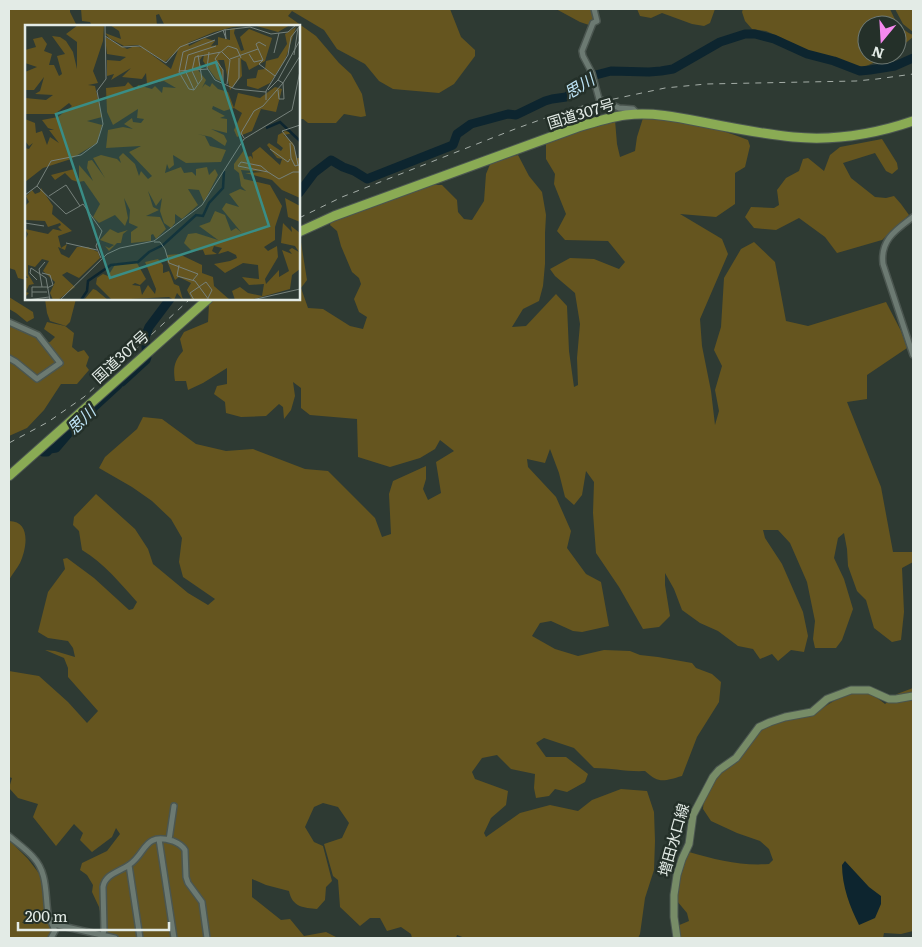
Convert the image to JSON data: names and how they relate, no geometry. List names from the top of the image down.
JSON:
{
  "streets": {
    "highway": ["国道307号"],
    "main road": ["増田水口線"]
  },
  "water": ["思川"],
  "scale_bar": "200 m",
  "north": "bottom"
}
